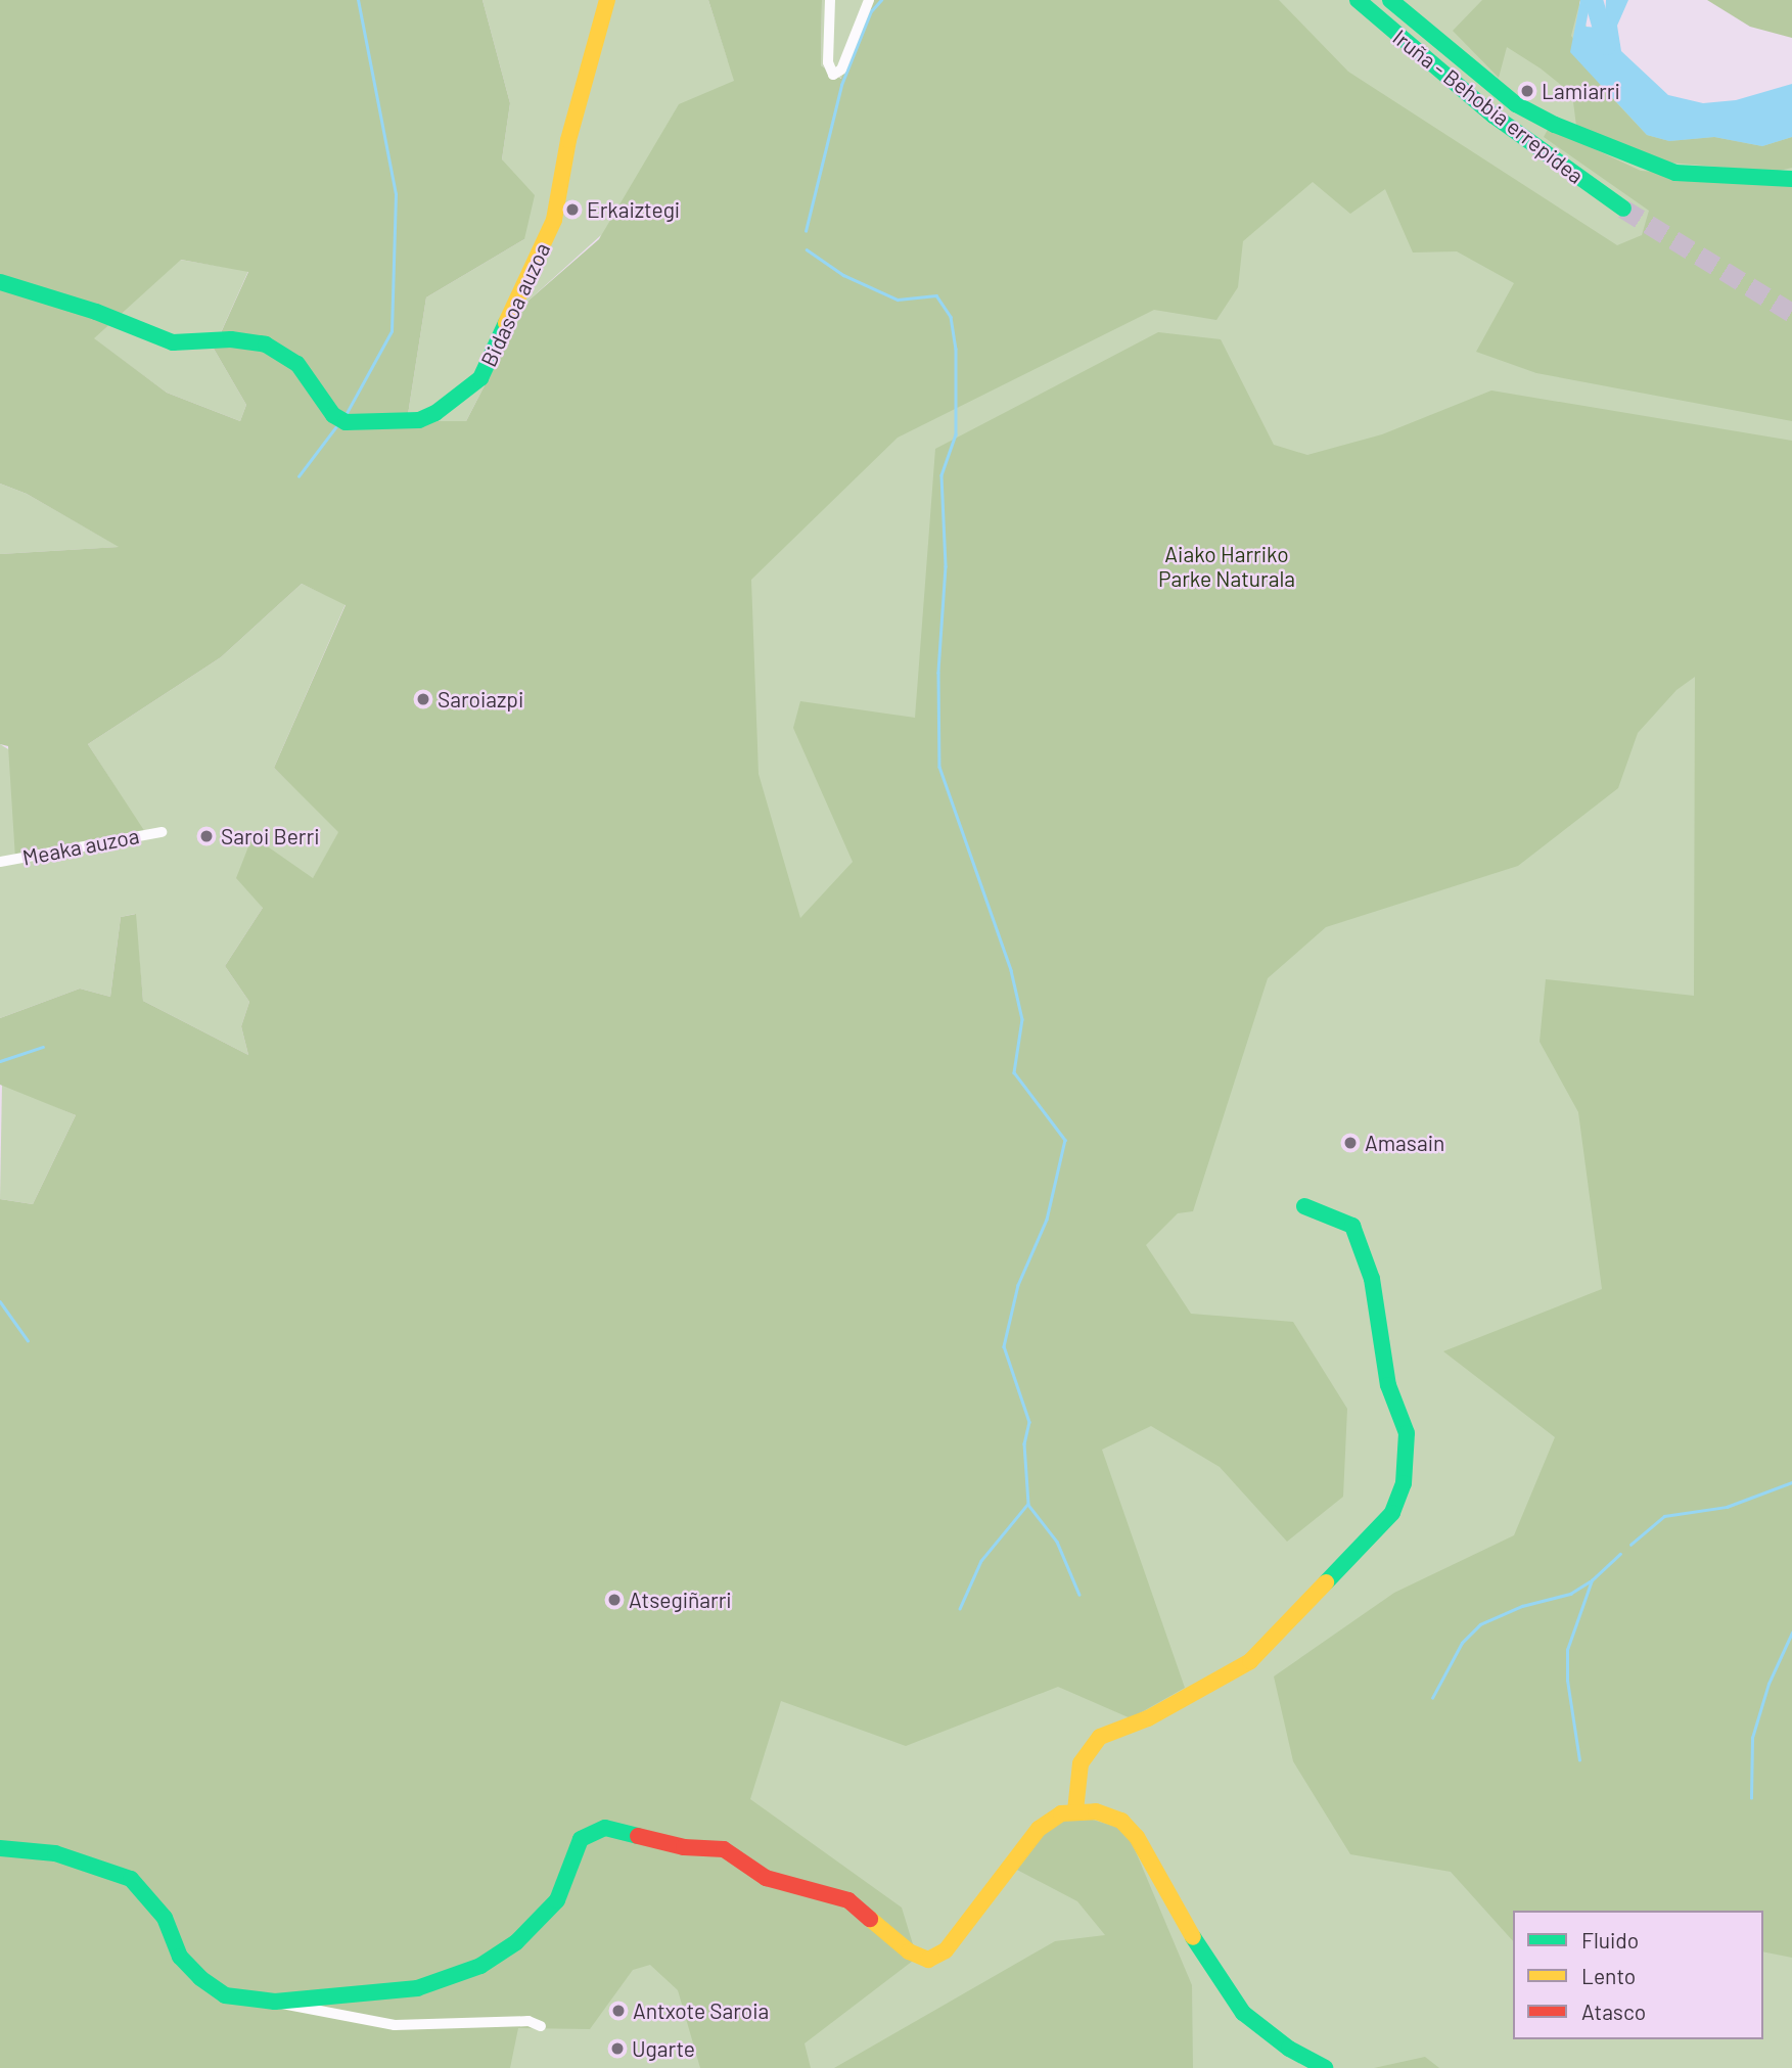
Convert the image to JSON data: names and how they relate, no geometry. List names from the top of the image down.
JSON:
{
  "streets": {
    "main road": ["Iruña - Behobia errepidea", "Bidasoa auzoa"],
    "street": ["Meaka auzoa"]
  },
  "parks": ["Aiako Harriko Parke Naturala"],
  "places": [
    "Lamiarri",
    "Erkaiztegi",
    "Saroiazpi",
    "Saroi Berri",
    "Amasain",
    "Atsegiñarri",
    "Antxote Saroia",
    "Ugarte"
  ],
  "legend": ["Fluido", "Lento", "Atasco"]
}
